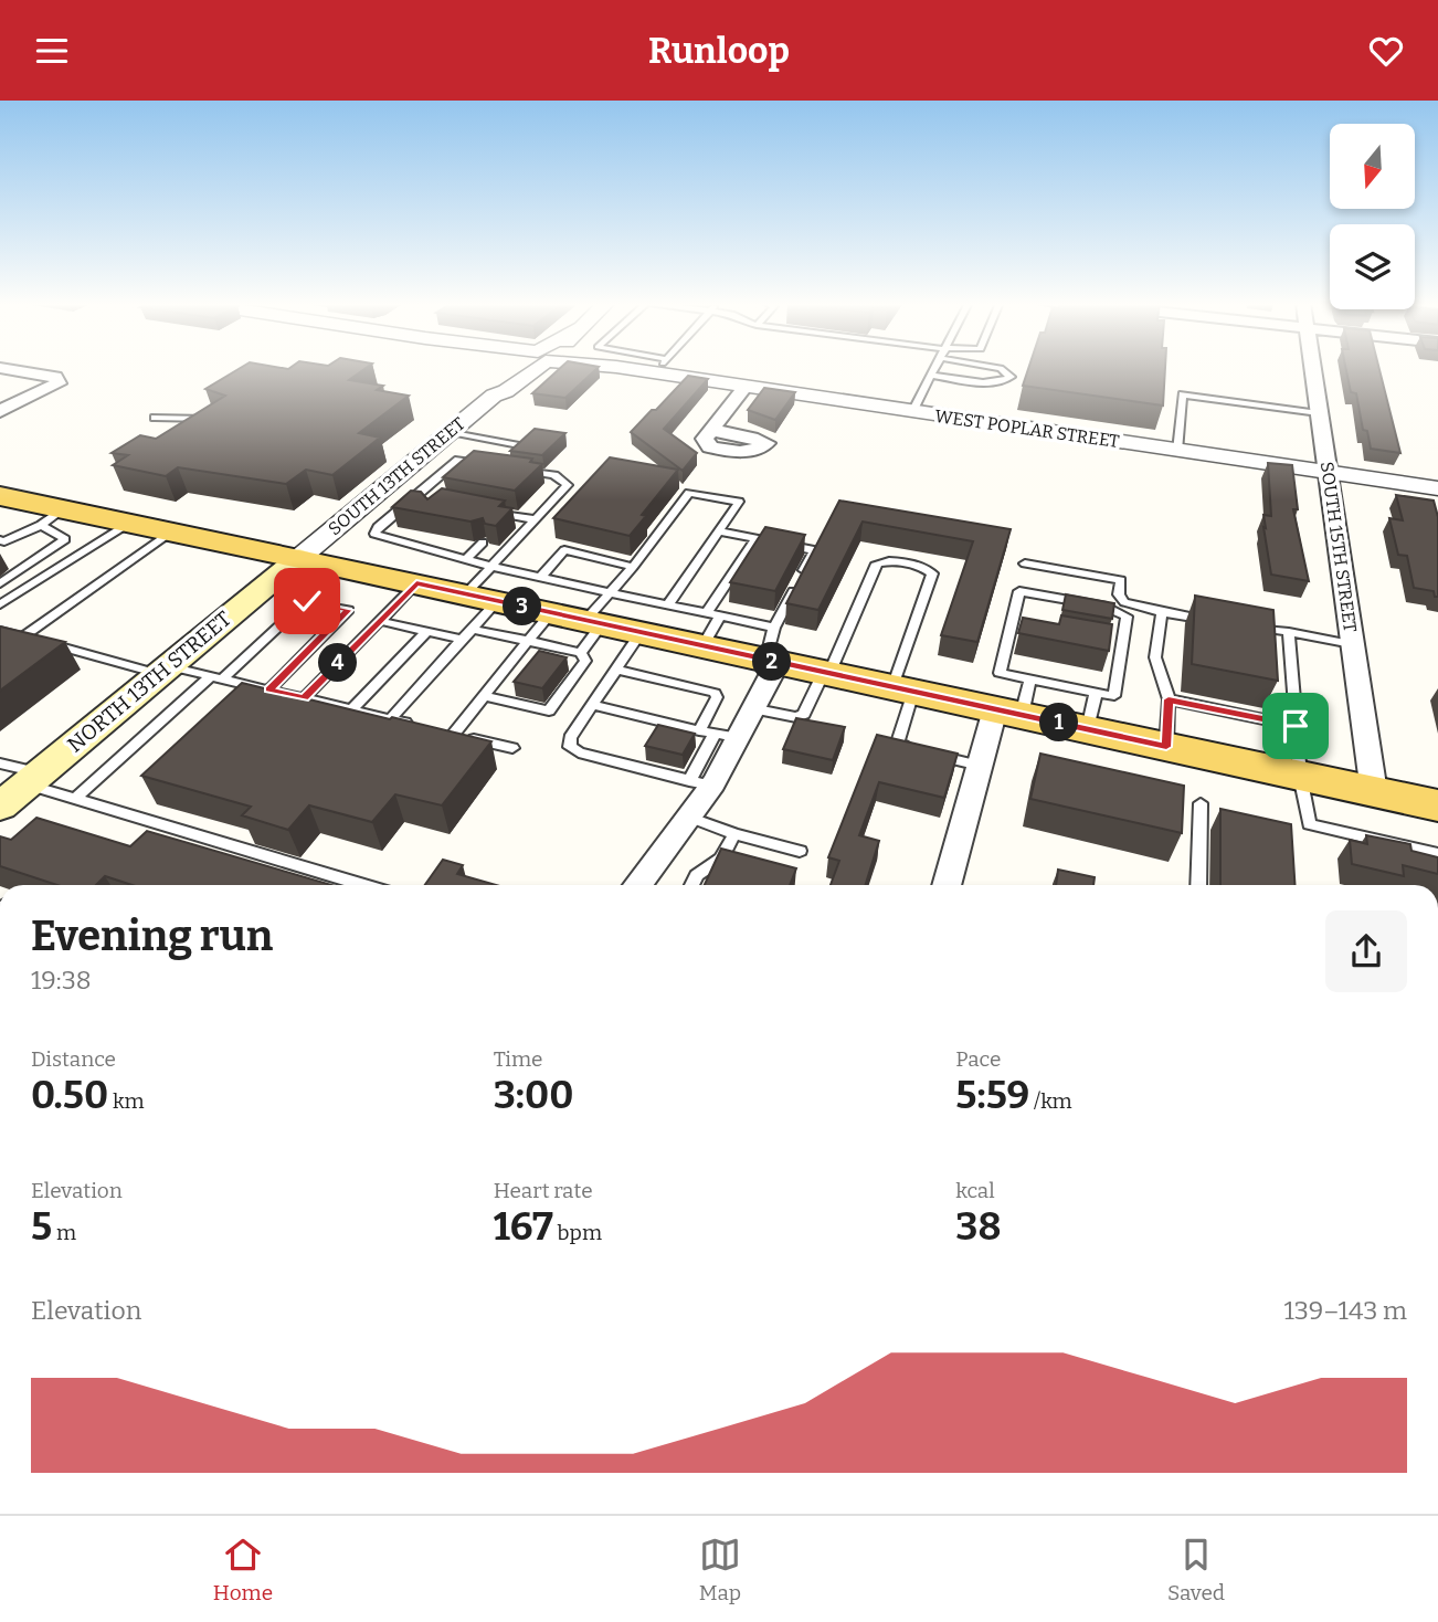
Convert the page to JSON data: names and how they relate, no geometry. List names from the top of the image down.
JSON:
{
  "streets": {
    "main road": ["NORTH 13TH STREET"],
    "street": ["WEST POPLAR STREET", "SOUTH 13TH STREET", "SOUTH 15TH STREET"]
  },
  "crossings": [
    ["WEST POPLAR STREET", "SOUTH 15TH STREET"],
    ["SOUTH 13TH STREET", "NORTH 13TH STREET"]
  ],
  "north": "bottom",
  "page": {
    "header": "Runloop",
    "pins": [
      "3",
      "2",
      "4",
      "1"
    ],
    "heading": ["Evening run", "19:38"],
    "stats": [
      ["Distance", "0.50 km"],
      ["Time", "3:00"],
      ["Pace", "5:59 /km"],
      ["Elevation", "5 m"],
      ["Heart rate", "167 bpm"],
      ["kcal", "38"]
    ],
    "chart": ["Elevation", "139–143 m"],
    "tabs": ["Home", "Map", "Saved"]
  }
}
